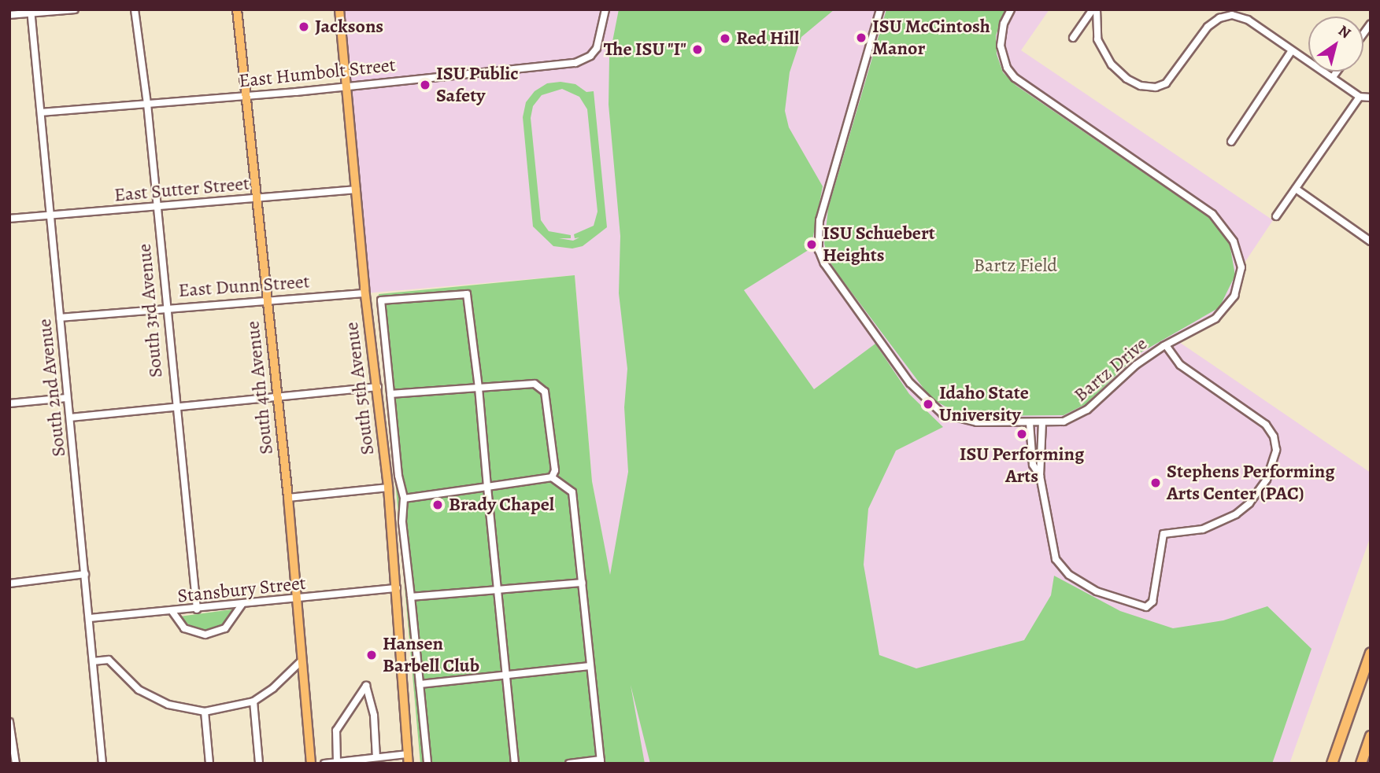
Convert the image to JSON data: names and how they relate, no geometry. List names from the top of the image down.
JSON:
{
  "streets": {
    "main road": ["South 4th Avenue", "South 5th Avenue"],
    "street": [
      "East Humbolt Street",
      "East Sutter Street",
      "East Dunn Street",
      "South 3rd Avenue",
      "Bartz Drive",
      "South 2nd Avenue",
      "Stansbury Street"
    ]
  },
  "crossings": [
    ["East Humbolt Street", "South 3rd Avenue"],
    ["East Humbolt Street", "South 2nd Avenue"],
    ["East Humbolt Street", "South 4th Avenue"],
    ["East Humbolt Street", "South 5th Avenue"],
    ["East Sutter Street", "South 3rd Avenue"],
    ["East Sutter Street", "South 2nd Avenue"],
    ["East Sutter Street", "South 4th Avenue"],
    ["East Sutter Street", "South 5th Avenue"],
    ["East Dunn Street", "South 3rd Avenue"],
    ["East Dunn Street", "South 2nd Avenue"],
    ["East Dunn Street", "South 4th Avenue"],
    ["East Dunn Street", "South 5th Avenue"],
    ["South 3rd Avenue", "Stansbury Street"],
    ["South 2nd Avenue", "Stansbury Street"],
    ["South 4th Avenue", "Stansbury Street"],
    ["South 5th Avenue", "Stansbury Street"]
  ],
  "parks": ["Bartz Field"],
  "places": [
    "Jacksons",
    "ISU McCintosh Manor",
    "Red Hill",
    "The ISU \"I\"",
    "ISU Public Safety",
    "ISU Schuebert Heights",
    "Idaho State University",
    "ISU Performing Arts",
    "Stephens Performing Arts Center (PAC)",
    "Brady Chapel",
    "Hansen Barbell Club"
  ],
  "north": "top right"
}
